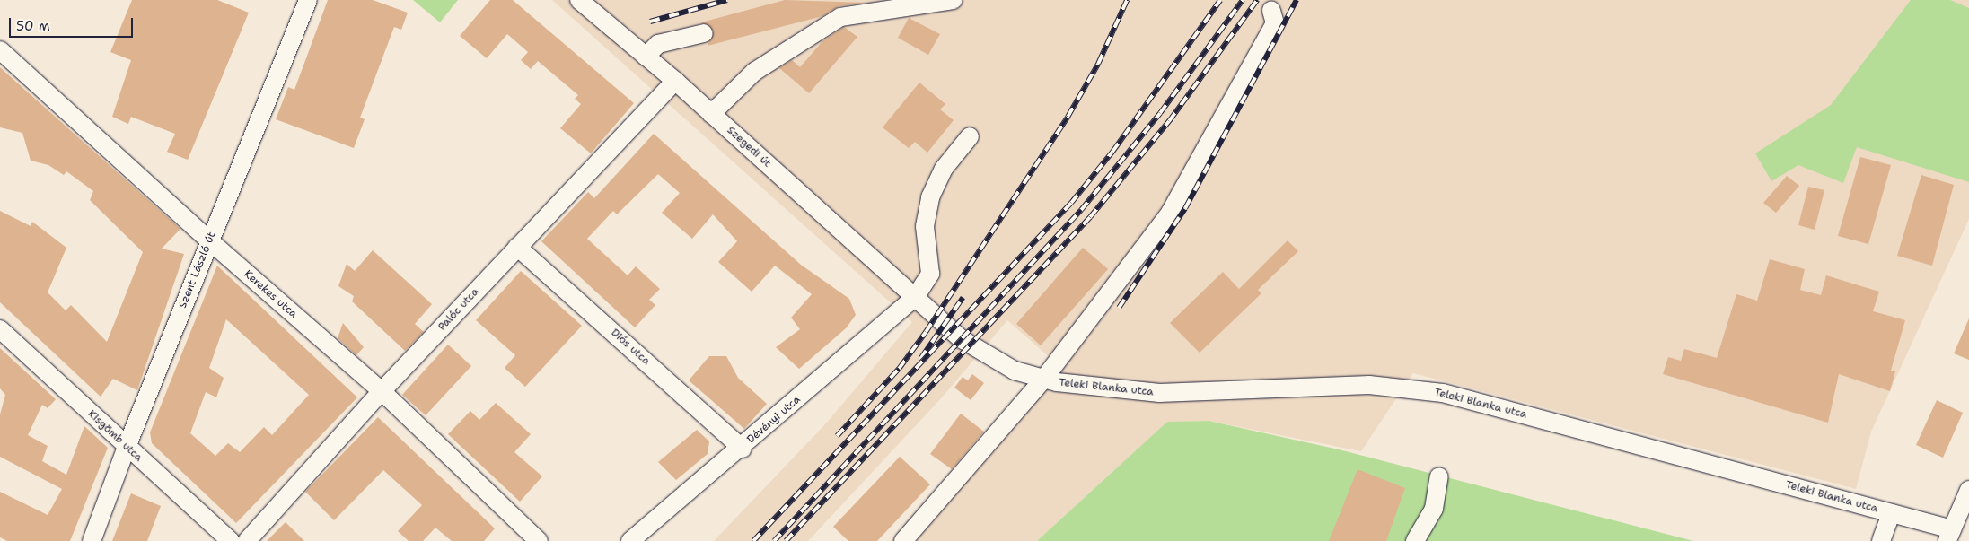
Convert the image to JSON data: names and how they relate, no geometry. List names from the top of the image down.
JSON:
{
  "streets": {
    "street": [
      "Szegedi út",
      "Szent László út",
      "Kerekes utca",
      "Palóc utca",
      "Diós utca",
      "Teleki Blanka utca",
      "Dévényi utca",
      "Kisgömb utca"
    ]
  },
  "crossings": [
    ["Szegedi út", "Palóc utca"],
    ["Szegedi út", "Teleki Blanka utca"],
    ["Szegedi út", "Dévényi utca"],
    ["Szent László út", "Kerekes utca"],
    ["Szent László út", "Kisgömb utca"],
    ["Kerekes utca", "Palóc utca"],
    ["Palóc utca", "Diós utca"],
    ["Diós utca", "Dévényi utca"],
    ["Teleki Blanka utca", "Dévényi utca"]
  ],
  "scale_bar": "50 m"
}
